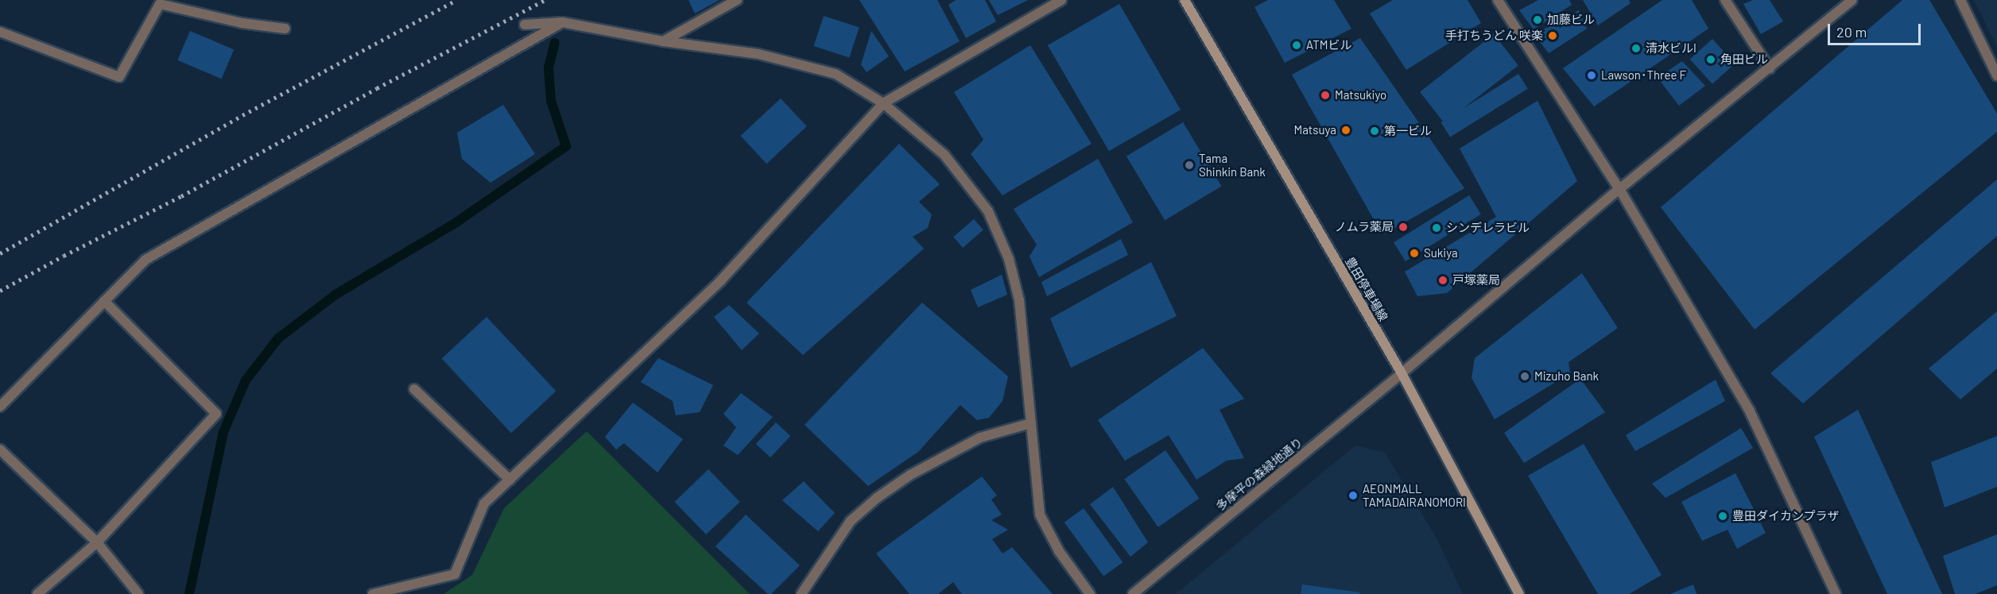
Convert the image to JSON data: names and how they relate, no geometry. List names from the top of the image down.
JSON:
{
  "streets": {
    "main road": ["豊田停車場線"],
    "street": ["多摩平の森緑地通り"]
  },
  "crossings": [
    ["豊田停車場線", "多摩平の森緑地通り"]
  ],
  "places": [
    "加藤ビル",
    "手打ちうどん 咲楽",
    "ATMビル",
    "清水ビルI",
    "角田ビル",
    "Lawson･Three F",
    "Matsukiyo",
    "Matsuya",
    "第一ビル",
    "Tama Shinkin Bank",
    "ノムラ薬局",
    "シンデレラビル",
    "Sukiya",
    "戸塚薬局",
    "Mizuho Bank",
    "AEONMALL TAMADAIRANOMORI",
    "豊田ダイカンプラザ"
  ],
  "scale_bar": "20 m"
}
